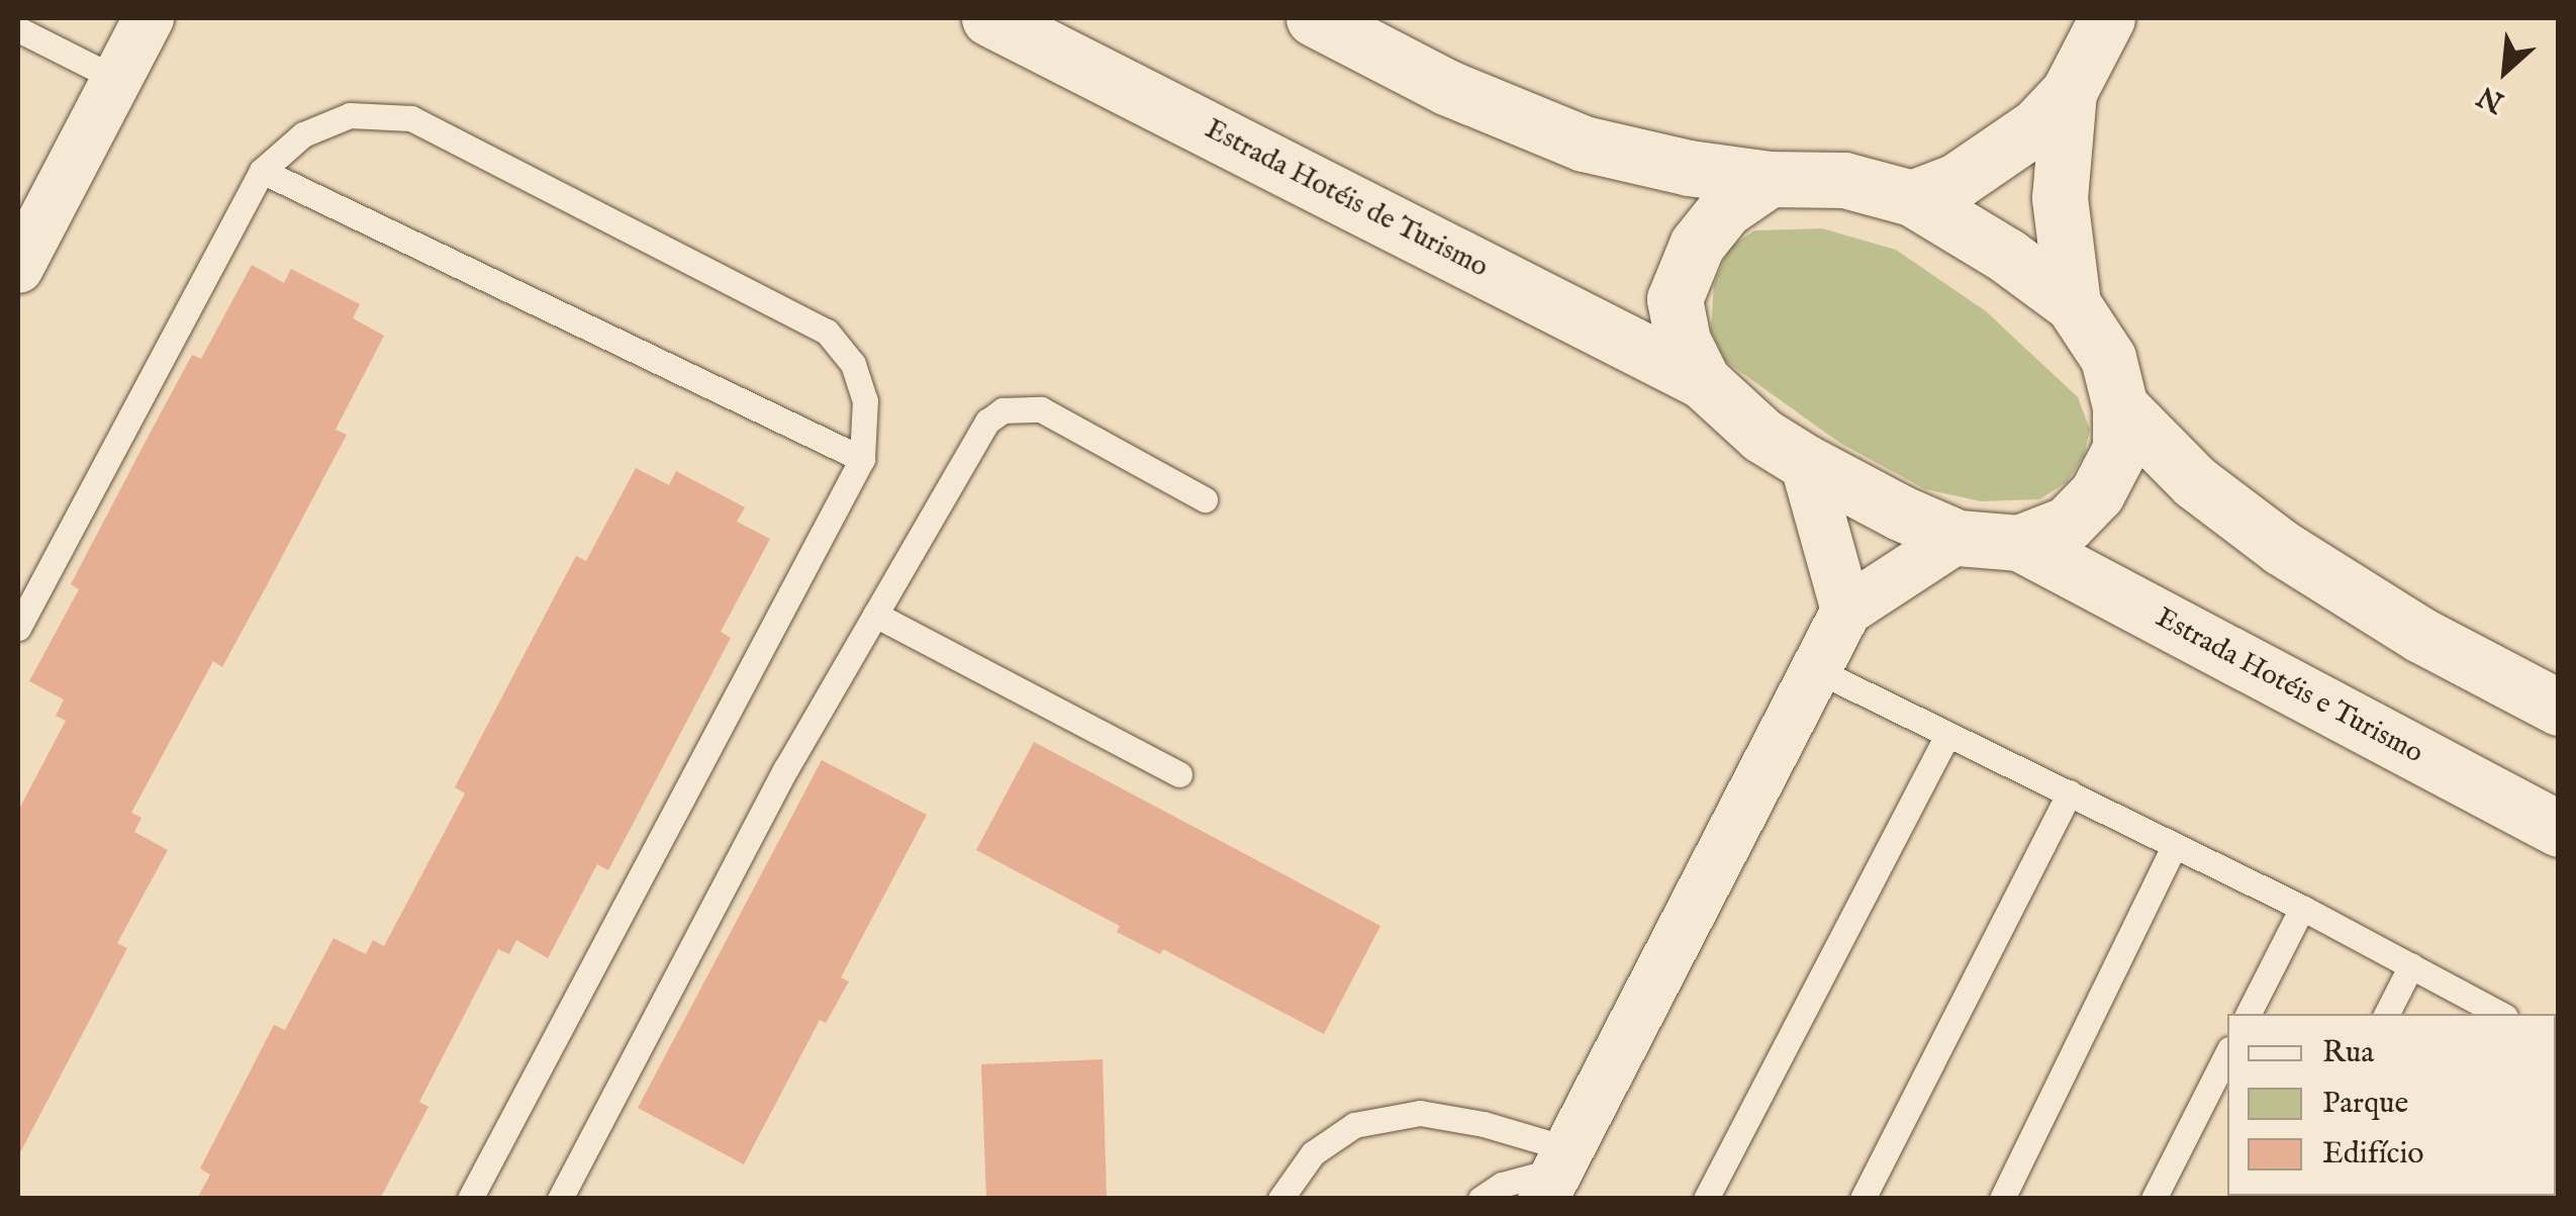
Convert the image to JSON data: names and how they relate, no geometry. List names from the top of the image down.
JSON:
{
  "streets": {
    "main road": ["Estrada Hotéis de Turismo", "Estrada Hotéis e Turismo"]
  },
  "legend": ["Rua", "Parque", "Edifício"],
  "north": "bottom left"
}
